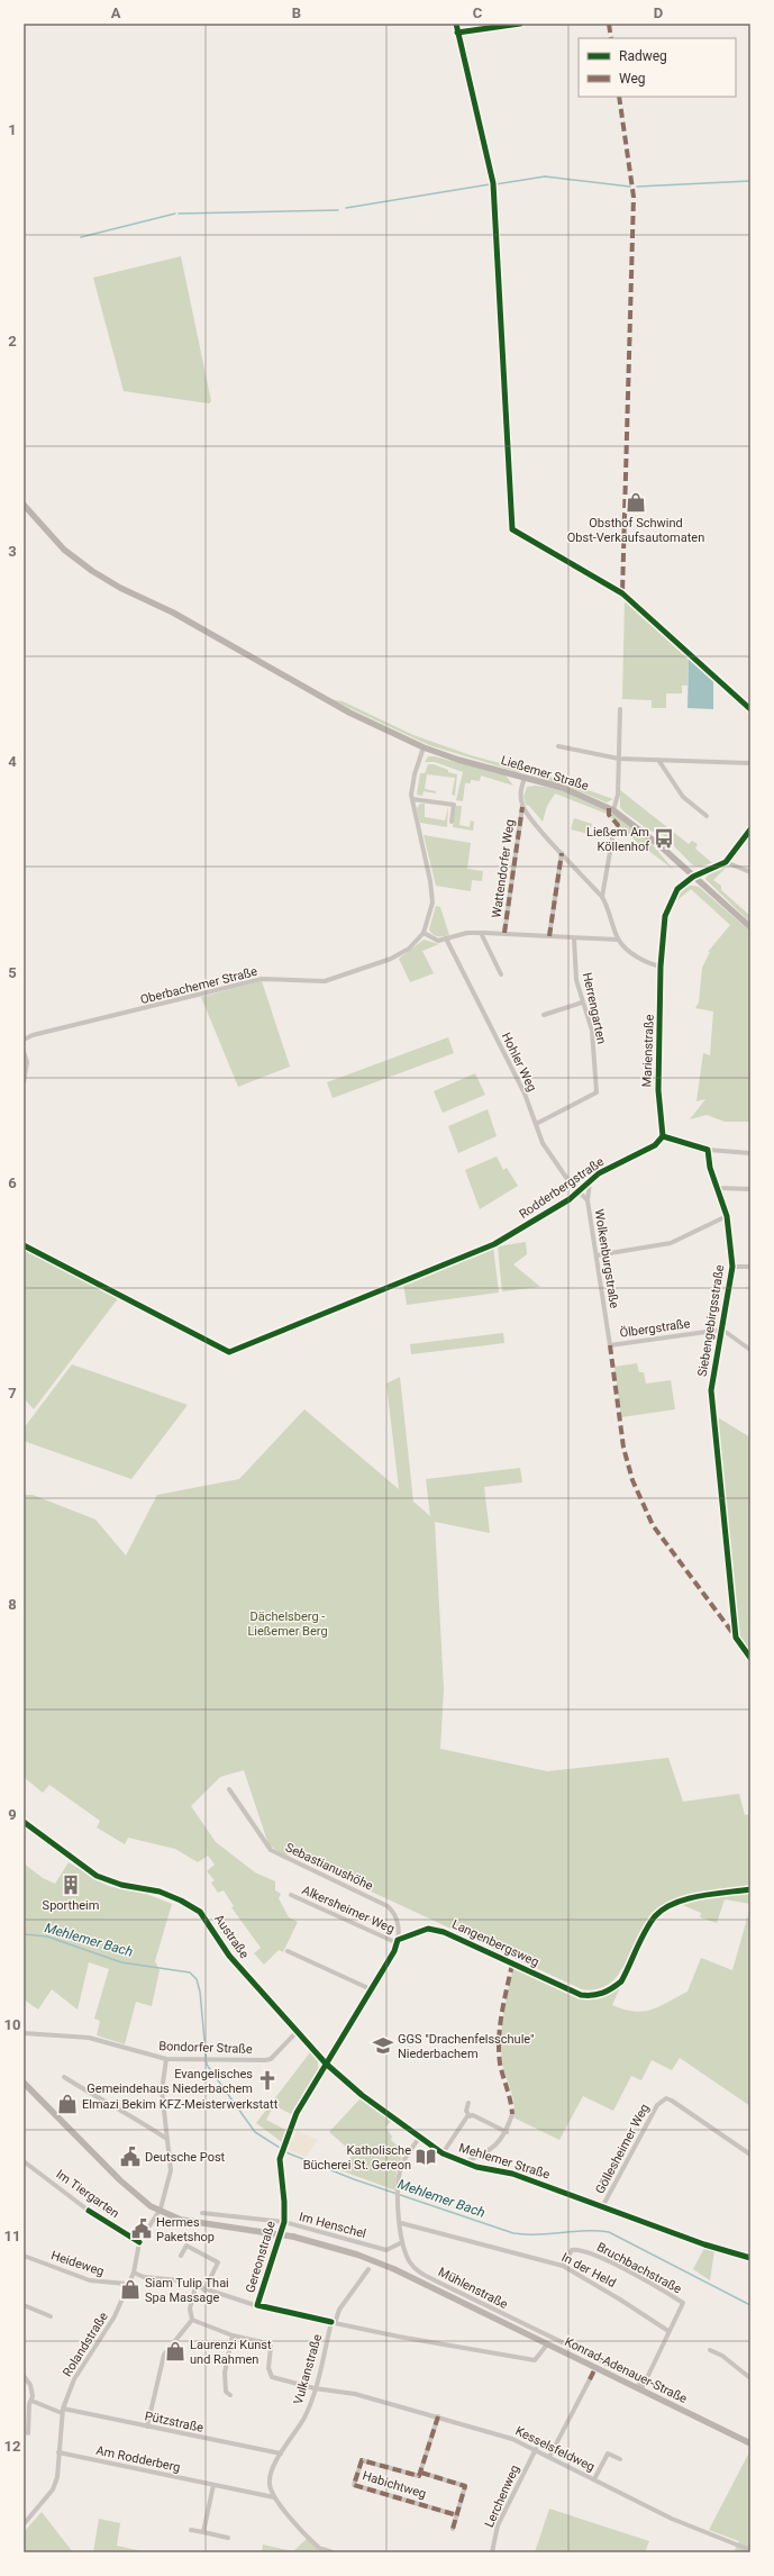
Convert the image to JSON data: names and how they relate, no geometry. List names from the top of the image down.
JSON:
{
  "streets": {
    "street": [
      "Ließemer Straße",
      "Wattendorfer Weg",
      "Oberbachemer Straße",
      "Herrengarten",
      "Marienstraße",
      "Hohler Weg",
      "Rodderbergstraße",
      "Wolkenburgstraße",
      "Siebengebirgsstraße",
      "Ölbergstraße",
      "Sebastianushöhe",
      "Alkersheimer Weg",
      "Austraße",
      "Langenbergsweg",
      "Bondorfer Straße",
      "Göllesheimer Weg",
      "Mehlemer Straße",
      "Im Tiergarten",
      "Im Henschel",
      "Gereonstraße",
      "Heideweg",
      "Bruchbachstraße",
      "In der Held",
      "Mühlenstraße",
      "Rolandstraße",
      "Vulkanstraße",
      "Konrad-Adenauer-Straße",
      "Pützstraße",
      "Kesselsfeldweg",
      "Am Rodderberg",
      "Habichtweg",
      "Lerchenweg"
    ]
  },
  "crossings": [
    ["Ließemer Straße", "Oberbachemer Straße"],
    ["Ließemer Straße", "Marienstraße"],
    ["Herrengarten", "Hohler Weg"],
    ["Marienstraße", "Rodderbergstraße"],
    ["Hohler Weg", "Rodderbergstraße"],
    ["Hohler Weg", "Wolkenburgstraße"],
    ["Rodderbergstraße", "Wolkenburgstraße"],
    ["Wolkenburgstraße", "Ölbergstraße"],
    ["Siebengebirgsstraße", "Ölbergstraße"],
    ["Sebastianushöhe", "Alkersheimer Weg"],
    ["Sebastianushöhe", "Langenbergsweg"],
    ["Alkersheimer Weg", "Langenbergsweg"],
    ["Austraße", "Bondorfer Straße"],
    ["Austraße", "Mehlemer Straße"],
    ["Austraße", "Gereonstraße"],
    ["Göllesheimer Weg", "Mehlemer Straße"],
    ["Mehlemer Straße", "Gereonstraße"],
    ["Mehlemer Straße", "Mühlenstraße"],
    ["Im Henschel", "Gereonstraße"],
    ["Im Henschel", "Mühlenstraße"],
    ["Gereonstraße", "Konrad-Adenauer-Straße"],
    ["Heideweg", "Rolandstraße"],
    ["Bruchbachstraße", "In der Held"],
    ["In der Held", "Mühlenstraße"],
    ["Mühlenstraße", "Konrad-Adenauer-Straße"],
    ["Rolandstraße", "Konrad-Adenauer-Straße"],
    ["Rolandstraße", "Pützstraße"],
    ["Rolandstraße", "Am Rodderberg"],
    ["Vulkanstraße", "Konrad-Adenauer-Straße"],
    ["Vulkanstraße", "Pützstraße"],
    ["Vulkanstraße", "Kesselsfeldweg"],
    ["Vulkanstraße", "Am Rodderberg"],
    ["Kesselsfeldweg", "Lerchenweg"]
  ],
  "water": ["Mehlemer Bach"],
  "parks": ["Dächelsberg - Ließemer Berg"],
  "places": {
    "shop": [
      "Obsthof Schwind Obst-Verkaufsautomaten",
      "Elmazi Bekim KFZ-Meisterwerkstatt",
      "Siam Tulip Thai Spa Massage",
      "Laurenzi Kunst und Rahmen"
    ],
    "bus stop": ["Ließem Am Köllenhof"],
    "building": ["Sportheim"],
    "school or university": ["GGS \"Drachenfelsschule\" Niederbachem"],
    "church": ["Evangelisches Gemeindehaus Niederbachem"],
    "public building": ["Deutsche Post", "Hermes Paketshop"],
    "library": ["Katholische Bücherei St. Gereon"]
  },
  "legend": ["Radweg", "Weg"],
  "grid": {
    "columns": [
      "A",
      "B",
      "C",
      "D"
    ],
    "rows": [
      "1",
      "2",
      "3",
      "4",
      "5",
      "6",
      "7",
      "8",
      "9",
      "10",
      "11",
      "12"
    ]
  }
}
